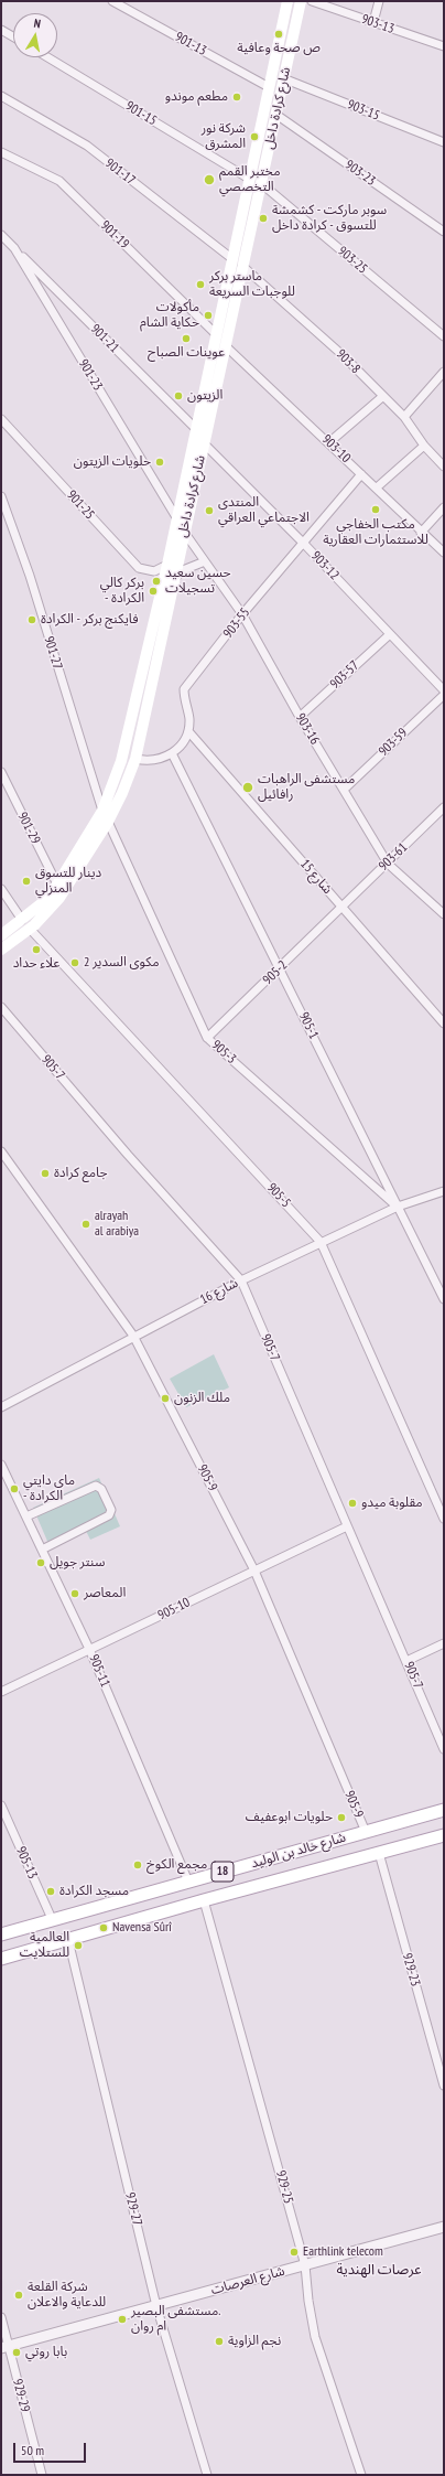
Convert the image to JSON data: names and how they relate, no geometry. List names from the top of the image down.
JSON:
{
  "streets": {
    "main road": ["شارع كرادة داخل", "شارع خالد بن الوليد", "18"],
    "street": [
      "903-13",
      "901-13",
      "903-15",
      "901-15",
      "901-17",
      "903-23",
      "901-19",
      "903-25",
      "901-21",
      "903-8",
      "901-23",
      "903-10",
      "901-25",
      "903-12",
      "903-55",
      "901-27",
      "903-57",
      "903-16",
      "903-59",
      "901-29",
      "903-61",
      "شارع 15",
      "905-2",
      "905-1",
      "905-3",
      "905-7",
      "905-5",
      "شارع 16",
      "905-9",
      "905-10",
      "905-11",
      "905-13",
      "929-23",
      "929-25",
      "929-27",
      "شارع العرصات",
      "929-29"
    ]
  },
  "crossings": [
    ["901-13", "شارع كرادة داخل"],
    ["شارع كرادة داخل", "903-15"],
    ["شارع كرادة داخل", "901-15"],
    ["شارع كرادة داخل", "901-17"],
    ["شارع كرادة داخل", "903-23"],
    ["شارع كرادة داخل", "901-19"],
    ["شارع كرادة داخل", "903-25"],
    ["شارع كرادة داخل", "901-21"],
    ["شارع كرادة داخل", "903-8"],
    ["شارع كرادة داخل", "901-23"],
    ["شارع كرادة داخل", "903-10"],
    ["شارع كرادة داخل", "901-25"],
    ["شارع كرادة داخل", "903-12"],
    ["شارع كرادة داخل", "901-27"],
    ["شارع كرادة داخل", "903-16"],
    ["شارع كرادة داخل", "901-29"],
    ["شارع كرادة داخل", "905-3"],
    ["شارع كرادة داخل", "905-5"],
    ["901-21", "901-23"],
    ["903-10", "903-55"],
    ["903-12", "903-55"],
    ["903-12", "903-57"],
    ["903-55", "903-16"],
    ["903-55", "شارع 15"],
    ["903-57", "903-16"],
    ["903-16", "903-59"],
    ["903-16", "903-61"],
    ["903-61", "شارع 15"],
    ["903-61", "905-2"],
    ["شارع 15", "905-2"],
    ["905-2", "905-1"],
    ["905-2", "905-3"],
    ["905-1", "905-3"],
    ["905-1", "شارع 16"],
    ["905-3", "شارع 16"],
    ["905-7", "شارع 16"],
    ["905-7", "905-10"],
    ["905-5", "شارع 16"],
    ["شارع 16", "905-9"],
    ["905-9", "905-10"],
    ["905-9", "شارع خالد بن الوليد"],
    ["905-10", "905-11"],
    ["905-11", "شارع خالد بن الوليد"],
    ["شارع خالد بن الوليد", "905-13"],
    ["شارع خالد بن الوليد", "929-23"],
    ["شارع خالد بن الوليد", "929-25"],
    ["شارع خالد بن الوليد", "929-27"],
    ["929-25", "شارع العرصات"],
    ["929-27", "شارع العرصات"],
    ["شارع العرصات", "929-29"]
  ],
  "districts": ["عرصات الهندية"],
  "places": [
    "ص صحة وعافية",
    "مطعم موندو",
    "شركة نور المشرق",
    "مختبر القمم التخصصي",
    "سوبر ماركت - كشمشة للتسوق - كرادة داخل",
    "ماستر بركر للوجبات السريعة",
    "مأكولات حكاية الشام",
    "عوينات الصباح",
    "الزيتون",
    "حلويات الزيتون",
    "مكتب الخفاجي للاستثمارات العقارية",
    "المنتدى الاجتماعي العراقي",
    "حسين سعيد تسجيلات",
    "بركر كالي - الكرادة",
    "فايكنج بركر - الكرادة",
    "مستشفى الراهبات رافائيل",
    "دينار للتسوق المنزلي",
    "علاء حداد",
    "مكوى السدير 2",
    "جامع كرادة",
    "alrayah al arabiya",
    "ملك الزنون",
    "ماي دايتي - الكرادة",
    "مقلوبة ميدو",
    "سنتر جويل",
    "المعاصر",
    "حلويات ابوعفيف",
    "مجمع الكوخ",
    "مسجد الكرادة",
    "Navensa Sûrî",
    "العالمية للستلايت",
    "Earthlink telecom",
    "شركة القلعة للدعاية والاعلان",
    "مستشفى البصير. ام روان",
    "نجم الزاوية",
    "بابا روتي"
  ],
  "scale_bar": "50 m",
  "north": "top"
}
